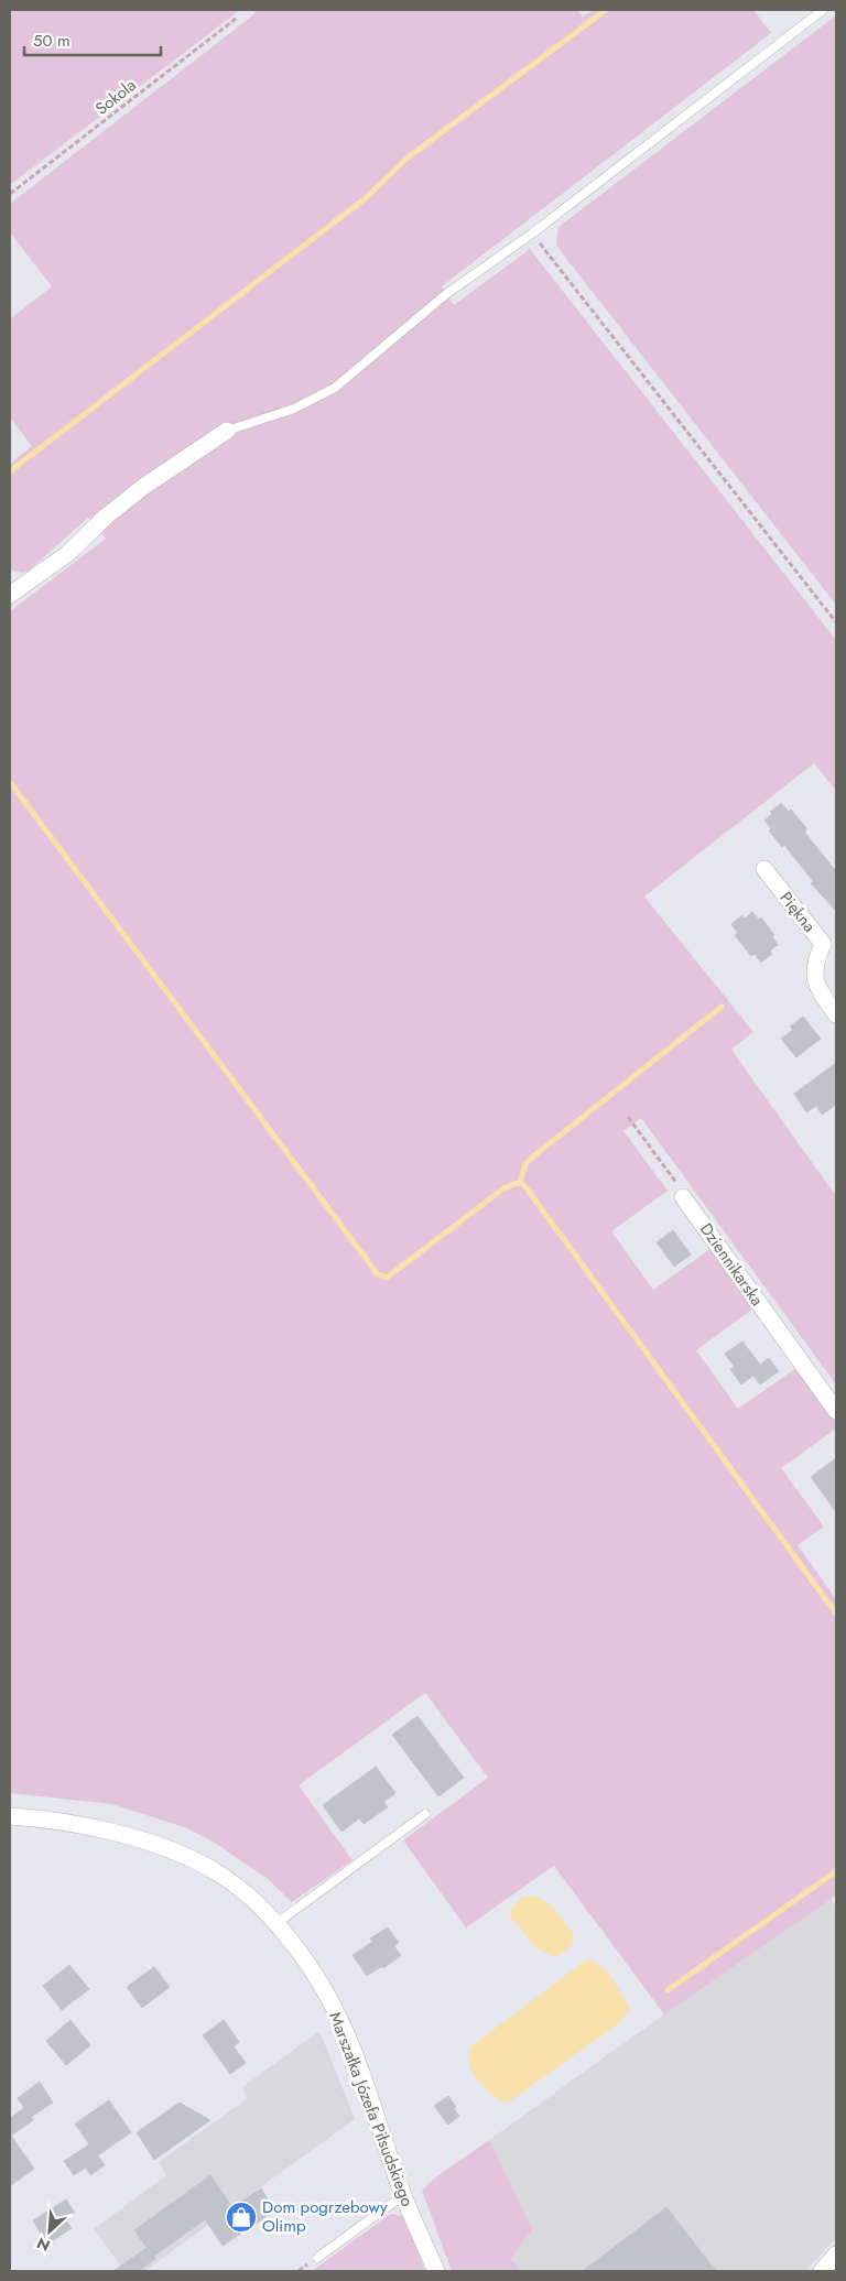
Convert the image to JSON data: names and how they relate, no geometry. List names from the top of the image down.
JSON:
{
  "streets": {
    "street": ["Piękna", "Dziennikarska", "Marszałka Józefa Piłsudskiego"],
    "path": ["Sokola"]
  },
  "places": {
    "shop": ["Dom pogrzebowy Olimp"]
  },
  "scale_bar": "50 m",
  "north": "bottom left"
}
